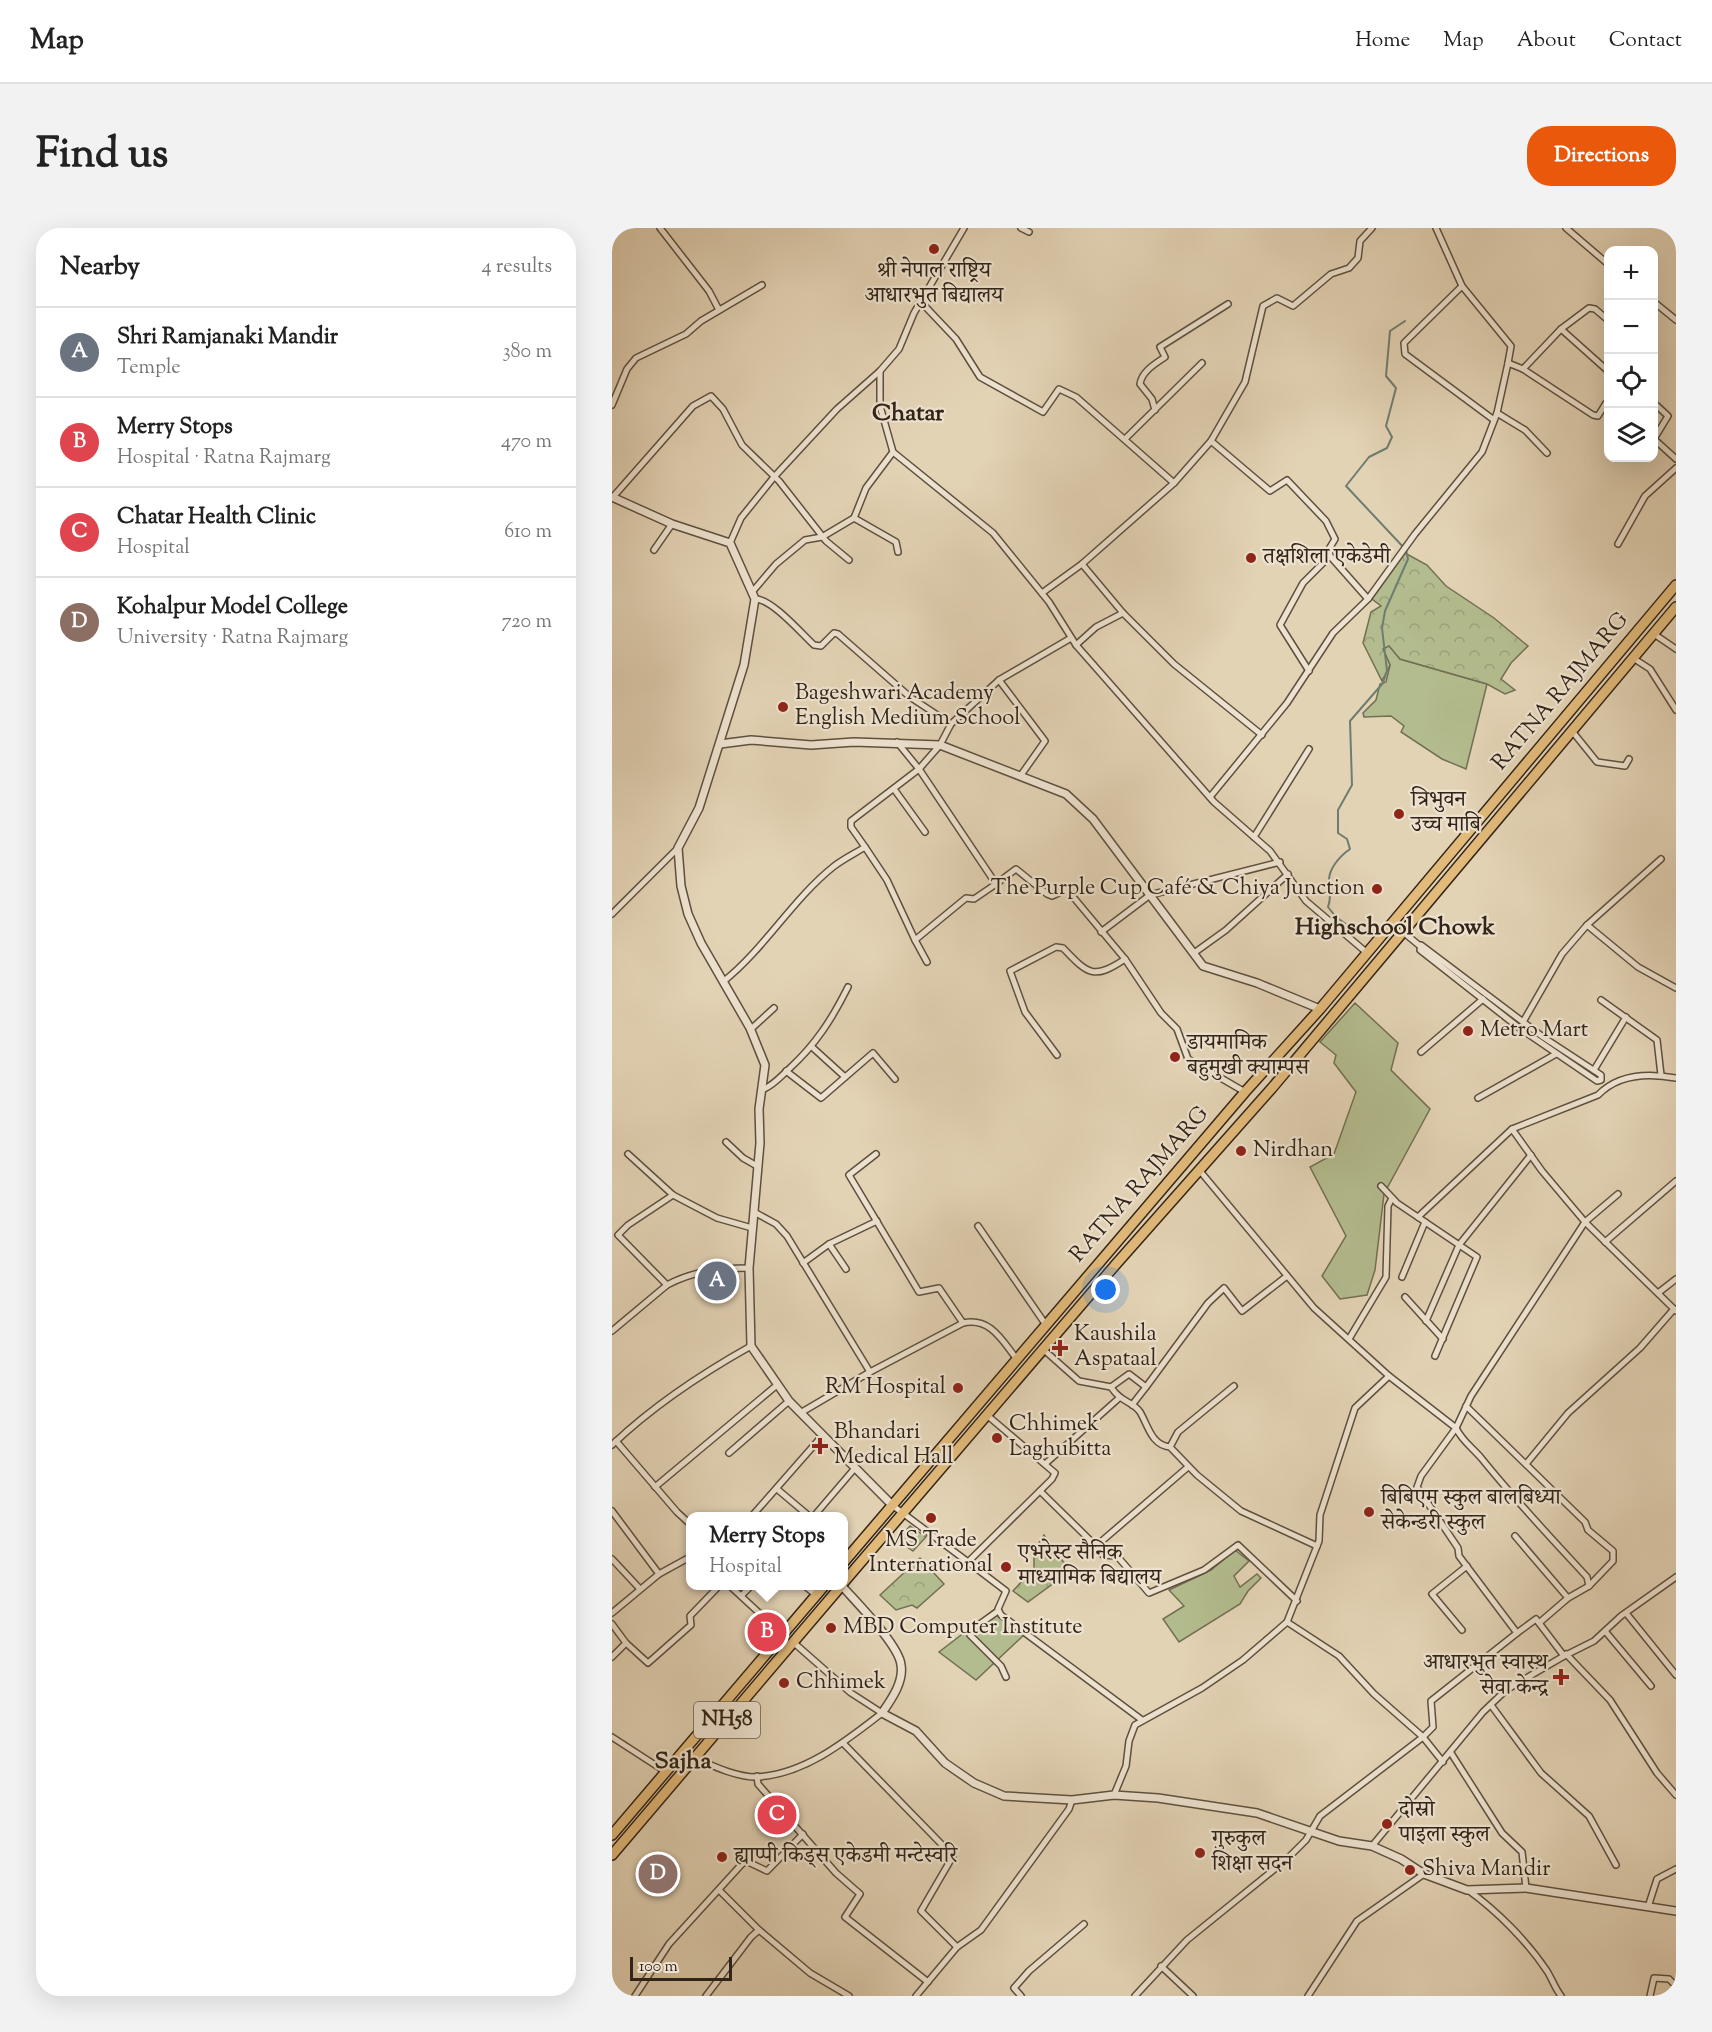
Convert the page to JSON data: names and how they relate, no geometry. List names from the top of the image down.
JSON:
{
  "streets": {
    "highway": ["RATNA RAJMARG", "NH58"]
  },
  "districts": ["Chatar", "Highschool Chowk", "Sajha"],
  "places": {
    "other": [
      "श्री नेपाल राष्ट्रिय आधारभुत बिद्यालय",
      "तक्षशिला एकेडेमी",
      "Bageshwari Academy English Medium School",
      "त्रिभुवन उच्च माबि",
      "The Purple Cup Café & Chiya Junction",
      "Metro Mart",
      "डायमामिक बहुमुखी क्याम्पस",
      "Nirdhan",
      "RM Hospital",
      "Chhimek Laghubitta",
      "बिबिएम स्कुल बालबिध्या सेकेन्डरी स्कुल",
      "MS Trade International",
      "एभरेस्ट सैनिक माध्यामिक बिद्यालय",
      "MBD Computer Institute",
      "Chhimek",
      "दोस्रो पाइला स्कुल",
      "गुरुकुल शिक्षा सदन",
      "ह्याप्पी किड्स एकेडमी मन्टेस्वरि",
      "Shiva Mandir"
    ],
    "health": ["Kaushila Aspataal", "Bhandari Medical Hall", "आधारभुत स्वास्थ सेवा केन्द्र"]
  },
  "scale_bar": "100 m",
  "page": {
    "header": "Map",
    "nav": [
      "Home",
      "Map",
      "About",
      "Contact"
    ],
    "title": "Find us",
    "buttons": "Directions",
    "heading": ["Nearby", "4 results"],
    "map_buttons": ["+", "−"],
    "list": [
      {
        "mark": "A",
        "name": "Shri Ramjanaki Mandir",
        "note": "Temple",
        "value": "380 m"
      },
      {
        "mark": "B",
        "name": "Merry Stops",
        "note": "Hospital · Ratna Rajmarg",
        "value": "470 m"
      },
      {
        "mark": "C",
        "name": "Chatar Health Clinic",
        "note": "Hospital",
        "value": "610 m"
      },
      {
        "mark": "D",
        "name": "Kohalpur Model College",
        "note": "University · Ratna Rajmarg",
        "value": "720 m"
      }
    ],
    "pins": [
      "A",
      "B",
      "C",
      "D"
    ],
    "popup": ["Merry Stops", "Hospital"],
    "scale": "100 m"
  }
}
